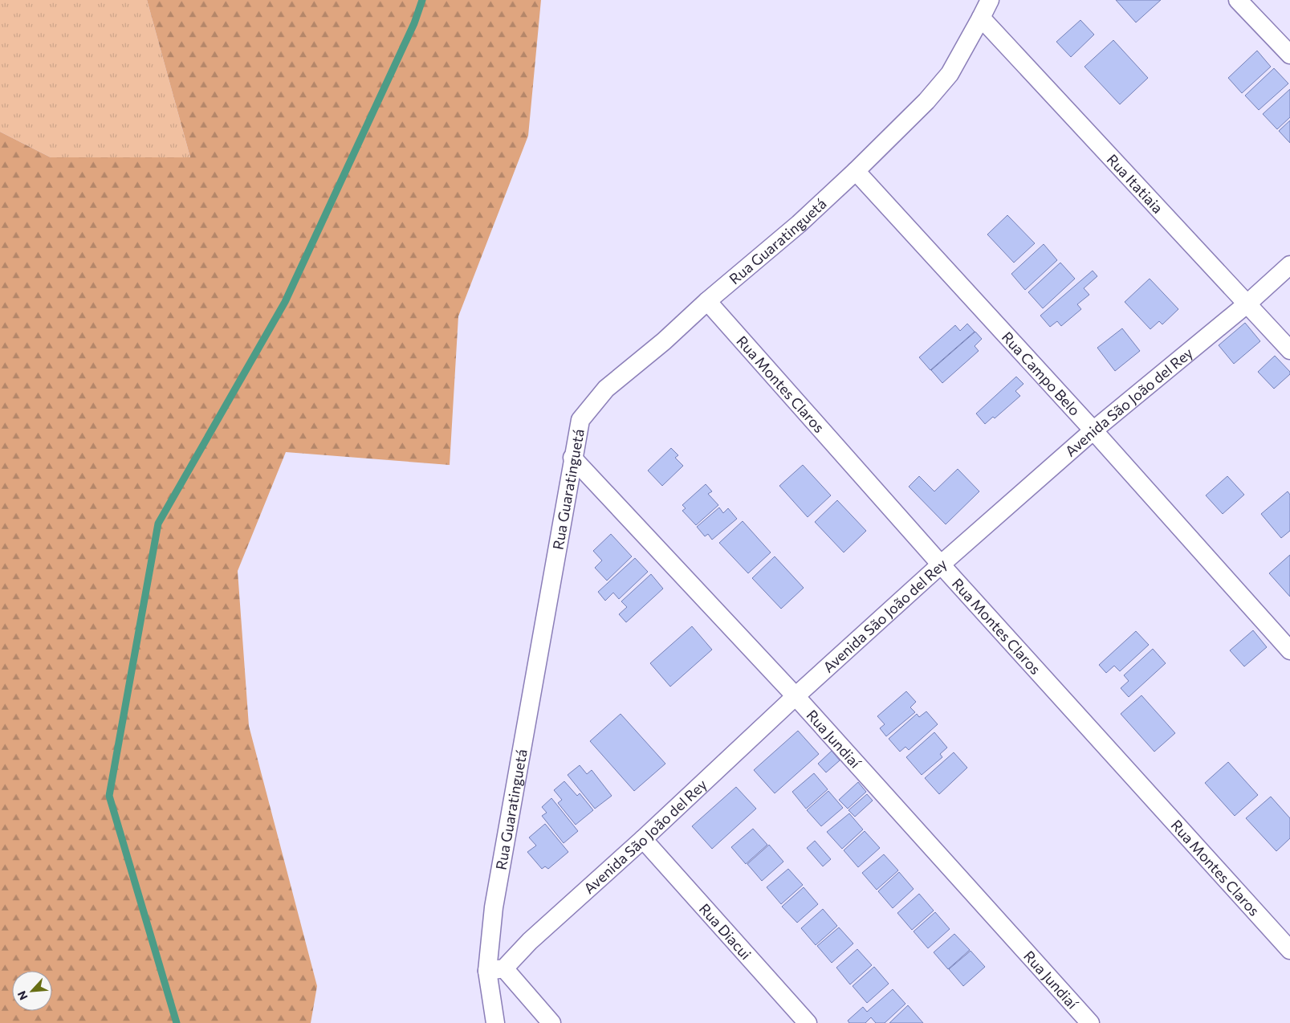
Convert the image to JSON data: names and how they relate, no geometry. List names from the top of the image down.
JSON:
{
  "streets": {
    "street": [
      "Rua Itatiaia",
      "Rua Guaratinguetá",
      "Rua Campo Belo",
      "Rua Montes Claros",
      "Avenida São João del Rey",
      "Rua Jundiaí",
      "Rua Diacui"
    ]
  },
  "crossings": [
    ["Rua Itatiaia", "Rua Guaratinguetá"],
    ["Rua Itatiaia", "Avenida São João del Rey"],
    ["Rua Guaratinguetá", "Rua Campo Belo"],
    ["Rua Guaratinguetá", "Rua Montes Claros"],
    ["Rua Guaratinguetá", "Avenida São João del Rey"],
    ["Rua Guaratinguetá", "Rua Jundiaí"],
    ["Rua Campo Belo", "Avenida São João del Rey"],
    ["Rua Montes Claros", "Avenida São João del Rey"],
    ["Avenida São João del Rey", "Rua Jundiaí"],
    ["Avenida São João del Rey", "Rua Diacui"]
  ],
  "north": "bottom left"
}
